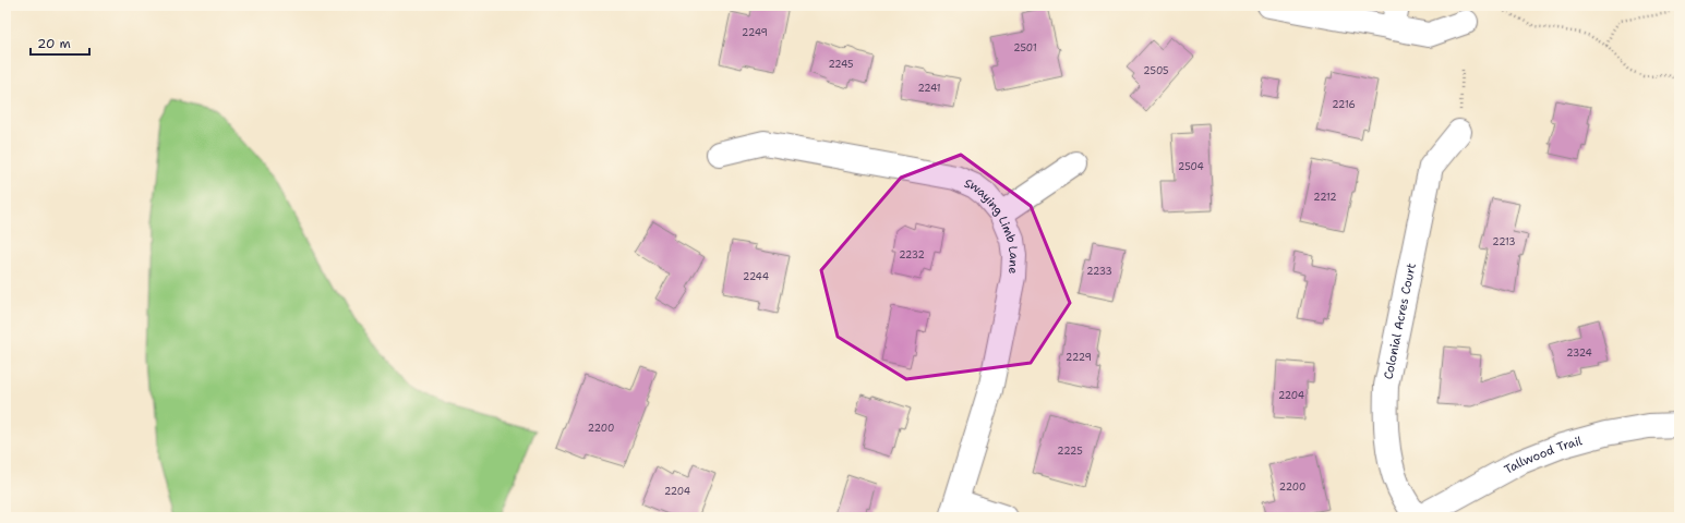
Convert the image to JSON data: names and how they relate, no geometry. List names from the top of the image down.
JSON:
{
  "streets": {
    "street": ["Swaying Limb Lane", "Colonial Acres Court", "Tallwood Trail"]
  },
  "crossings": [
    ["Colonial Acres Court", "Tallwood Trail"]
  ],
  "house_numbers": [
    "2249",
    "2501",
    "2245",
    "2505",
    "2241",
    "2216",
    "2504",
    "2212",
    "2213",
    "2232",
    "2233",
    "2244",
    "2324",
    "2229",
    "2204",
    "2200",
    "2225",
    "2200",
    "2204"
  ],
  "scale_bar": "20 m"
}
